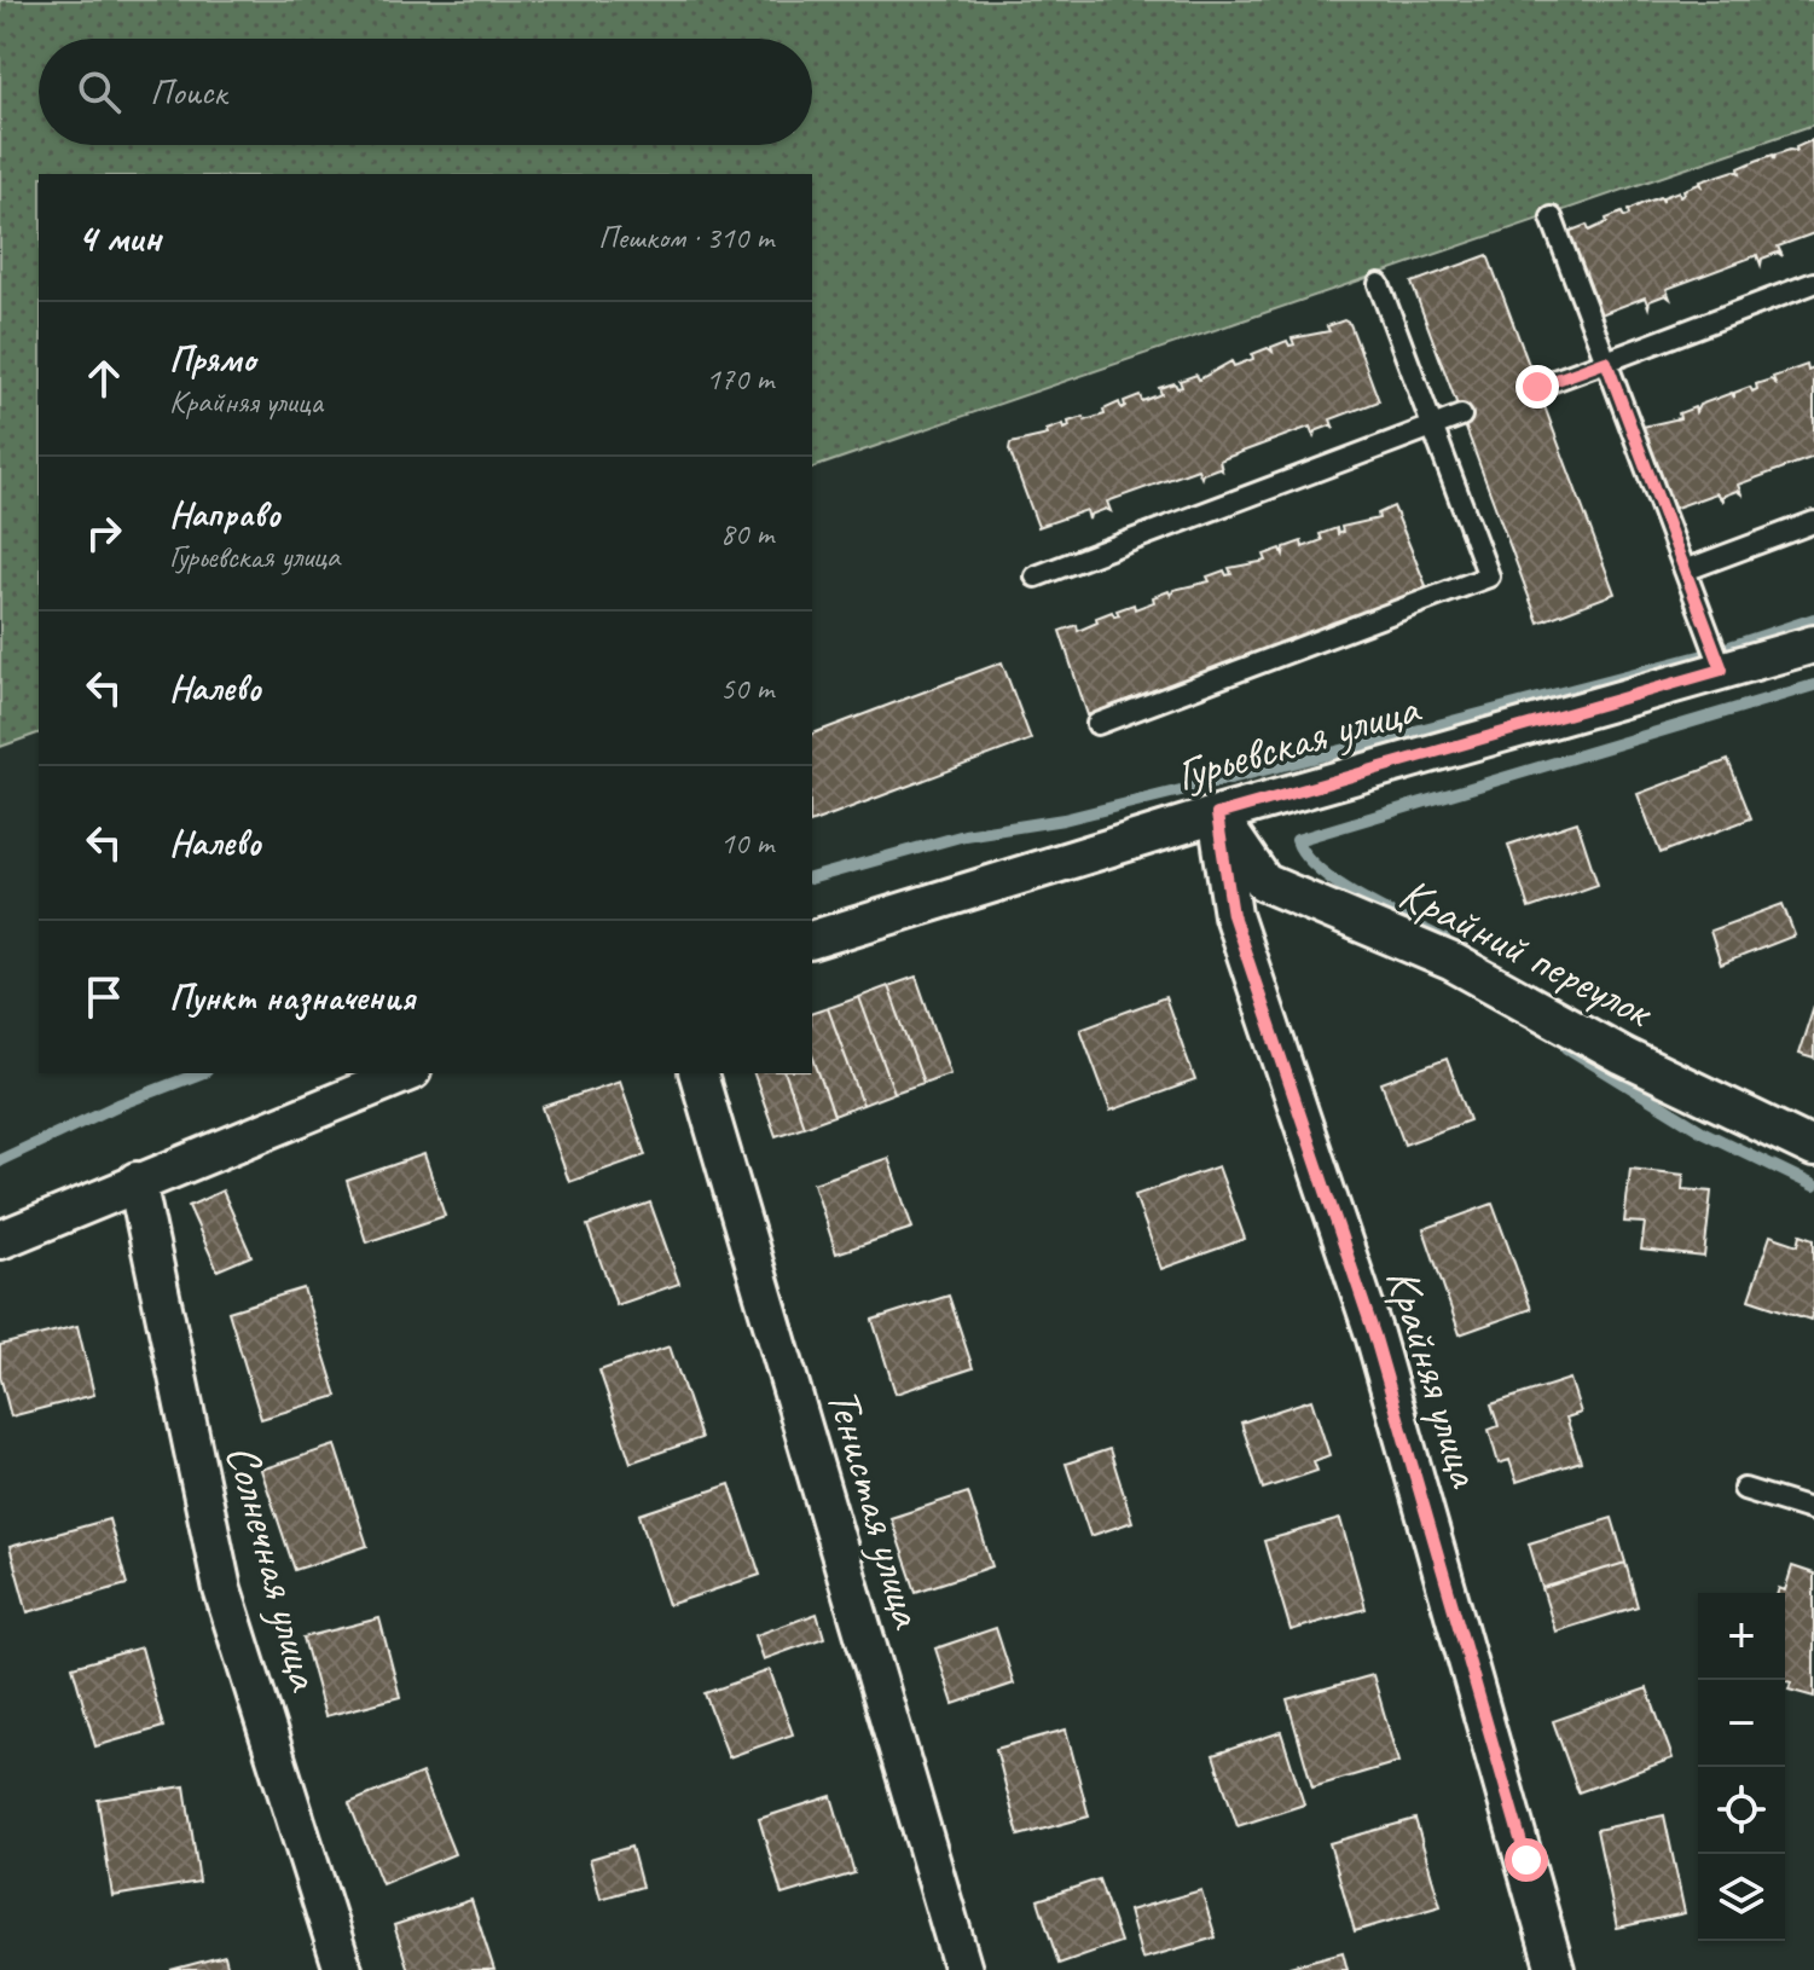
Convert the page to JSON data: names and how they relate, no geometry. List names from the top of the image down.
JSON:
{
  "streets": {
    "street": [
      "Гурьевская улица",
      "Крайний переулок",
      "Крайняя улица",
      "Тенистая улица",
      "Солнечная улица"
    ]
  },
  "crossings": [
    ["Гурьевская улица", "Крайний переулок"],
    ["Гурьевская улица", "Крайняя улица"],
    ["Крайний переулок", "Крайняя улица"]
  ],
  "page": {
    "search": "Поиск",
    "heading": ["4 мин", "Пешком · 310 m"],
    "list": [
      ["Прямо", "Крайняя улица", "170 m"],
      ["Направо", "Гурьевская улица", "80 m"],
      ["Налево", "50 m"],
      ["Налево", "10 m"],
      "Пункт назначения"
    ],
    "map_buttons": ["+", "−"]
  }
}
